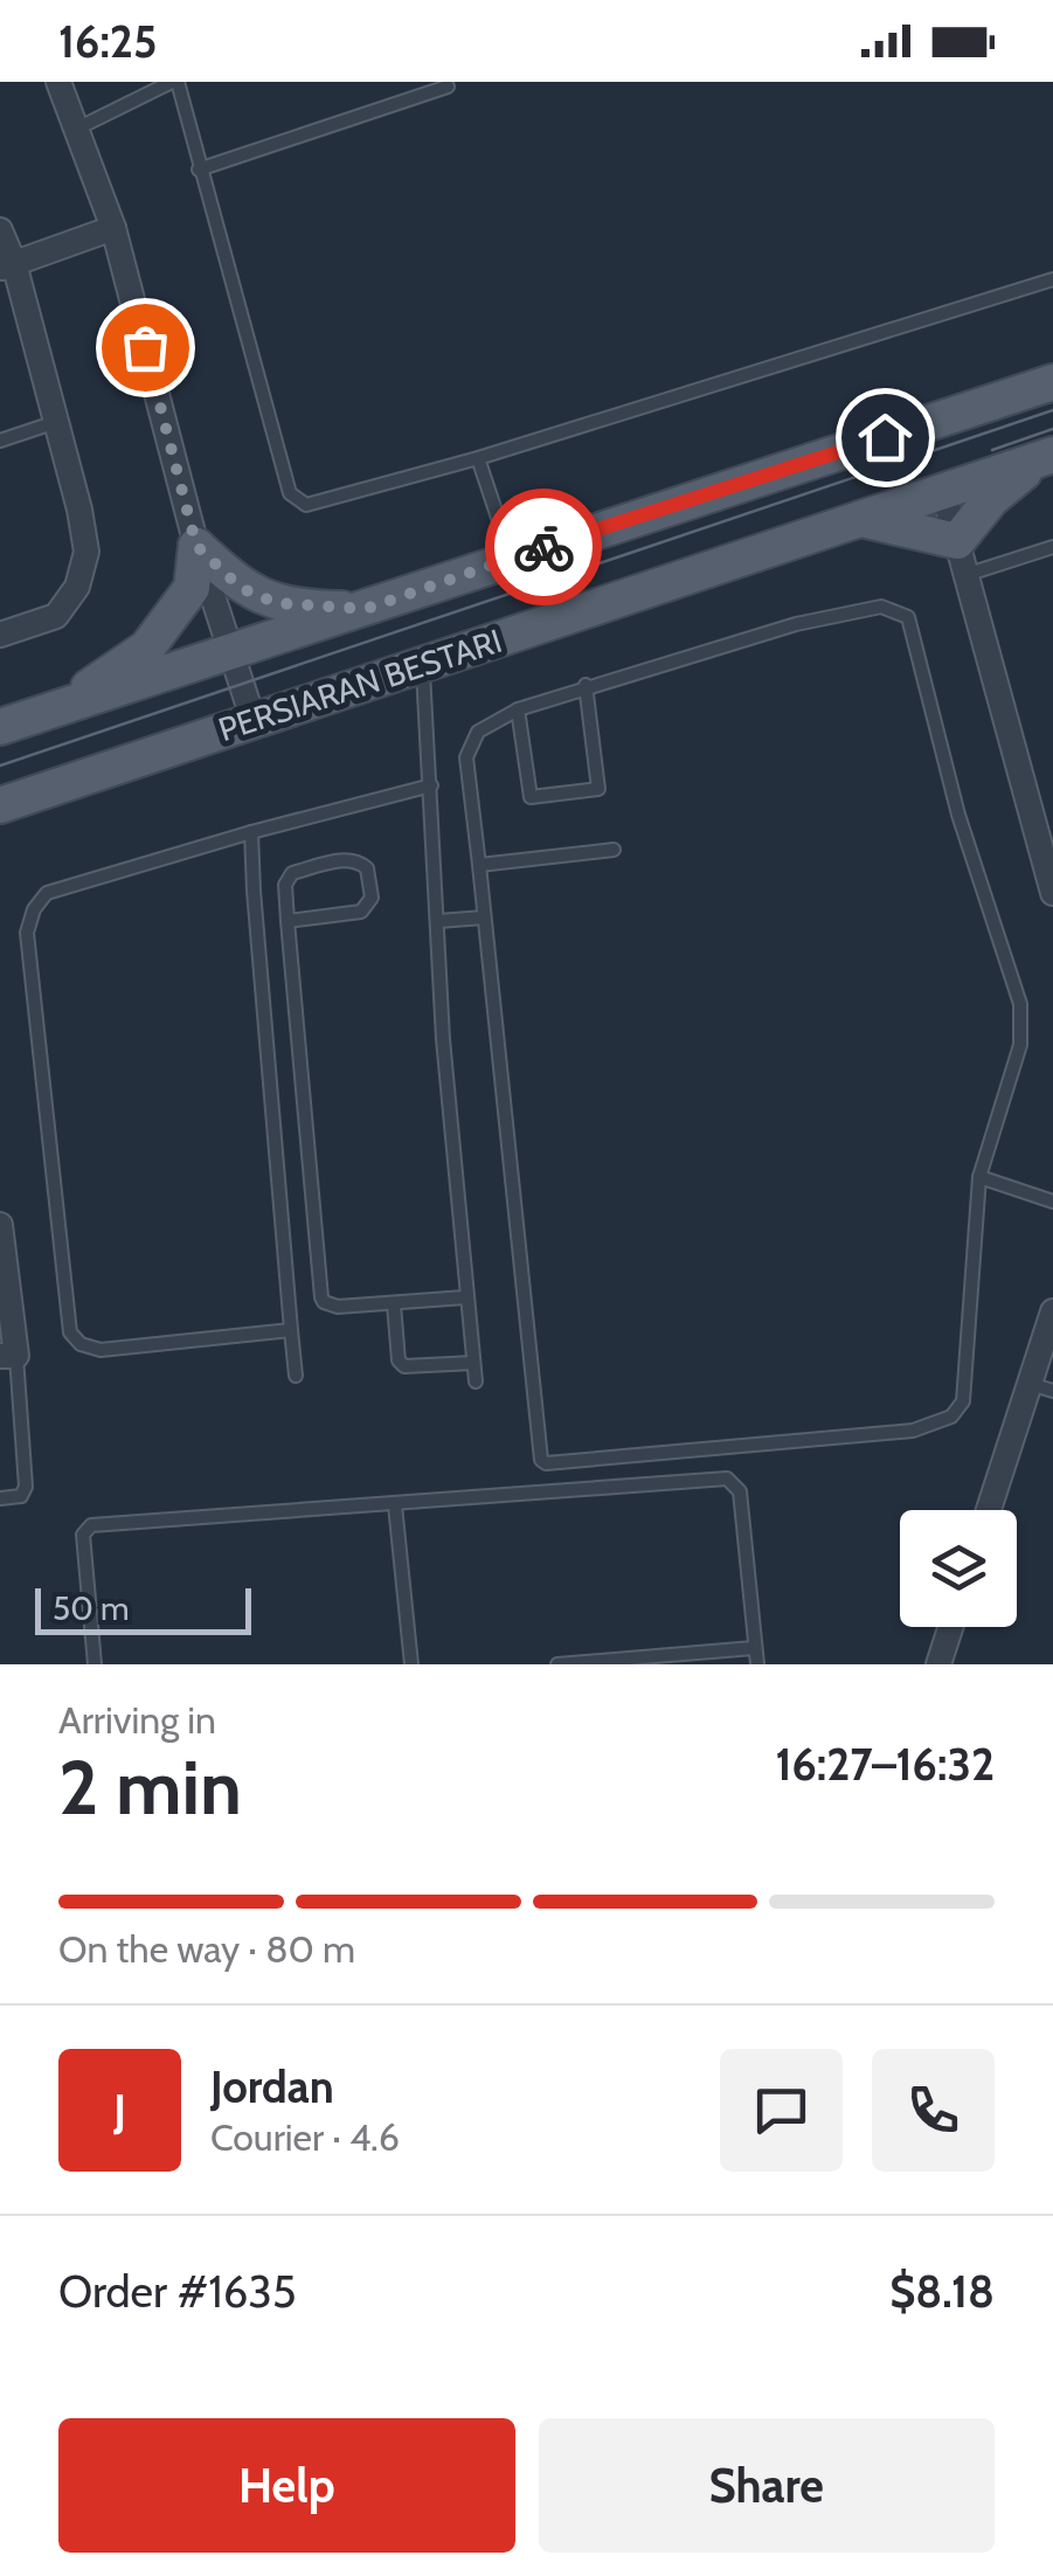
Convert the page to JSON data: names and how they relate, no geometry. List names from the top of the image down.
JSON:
{
  "streets": {
    "main road": ["PERSIARAN BESTARI"]
  },
  "scale_bar": "50 m",
  "page": {
    "status": "16:25",
    "scale": "50 m",
    "heading": ["2 min", "Arriving in", "16:27–16:32"],
    "panel": [
      "Jordan",
      "Courier · 4.6",
      "Order #1635",
      "$8.18"
    ],
    "bar": "On the way · 80 m",
    "round": "J",
    "buttons": ["Help", "Share"]
  }
}
